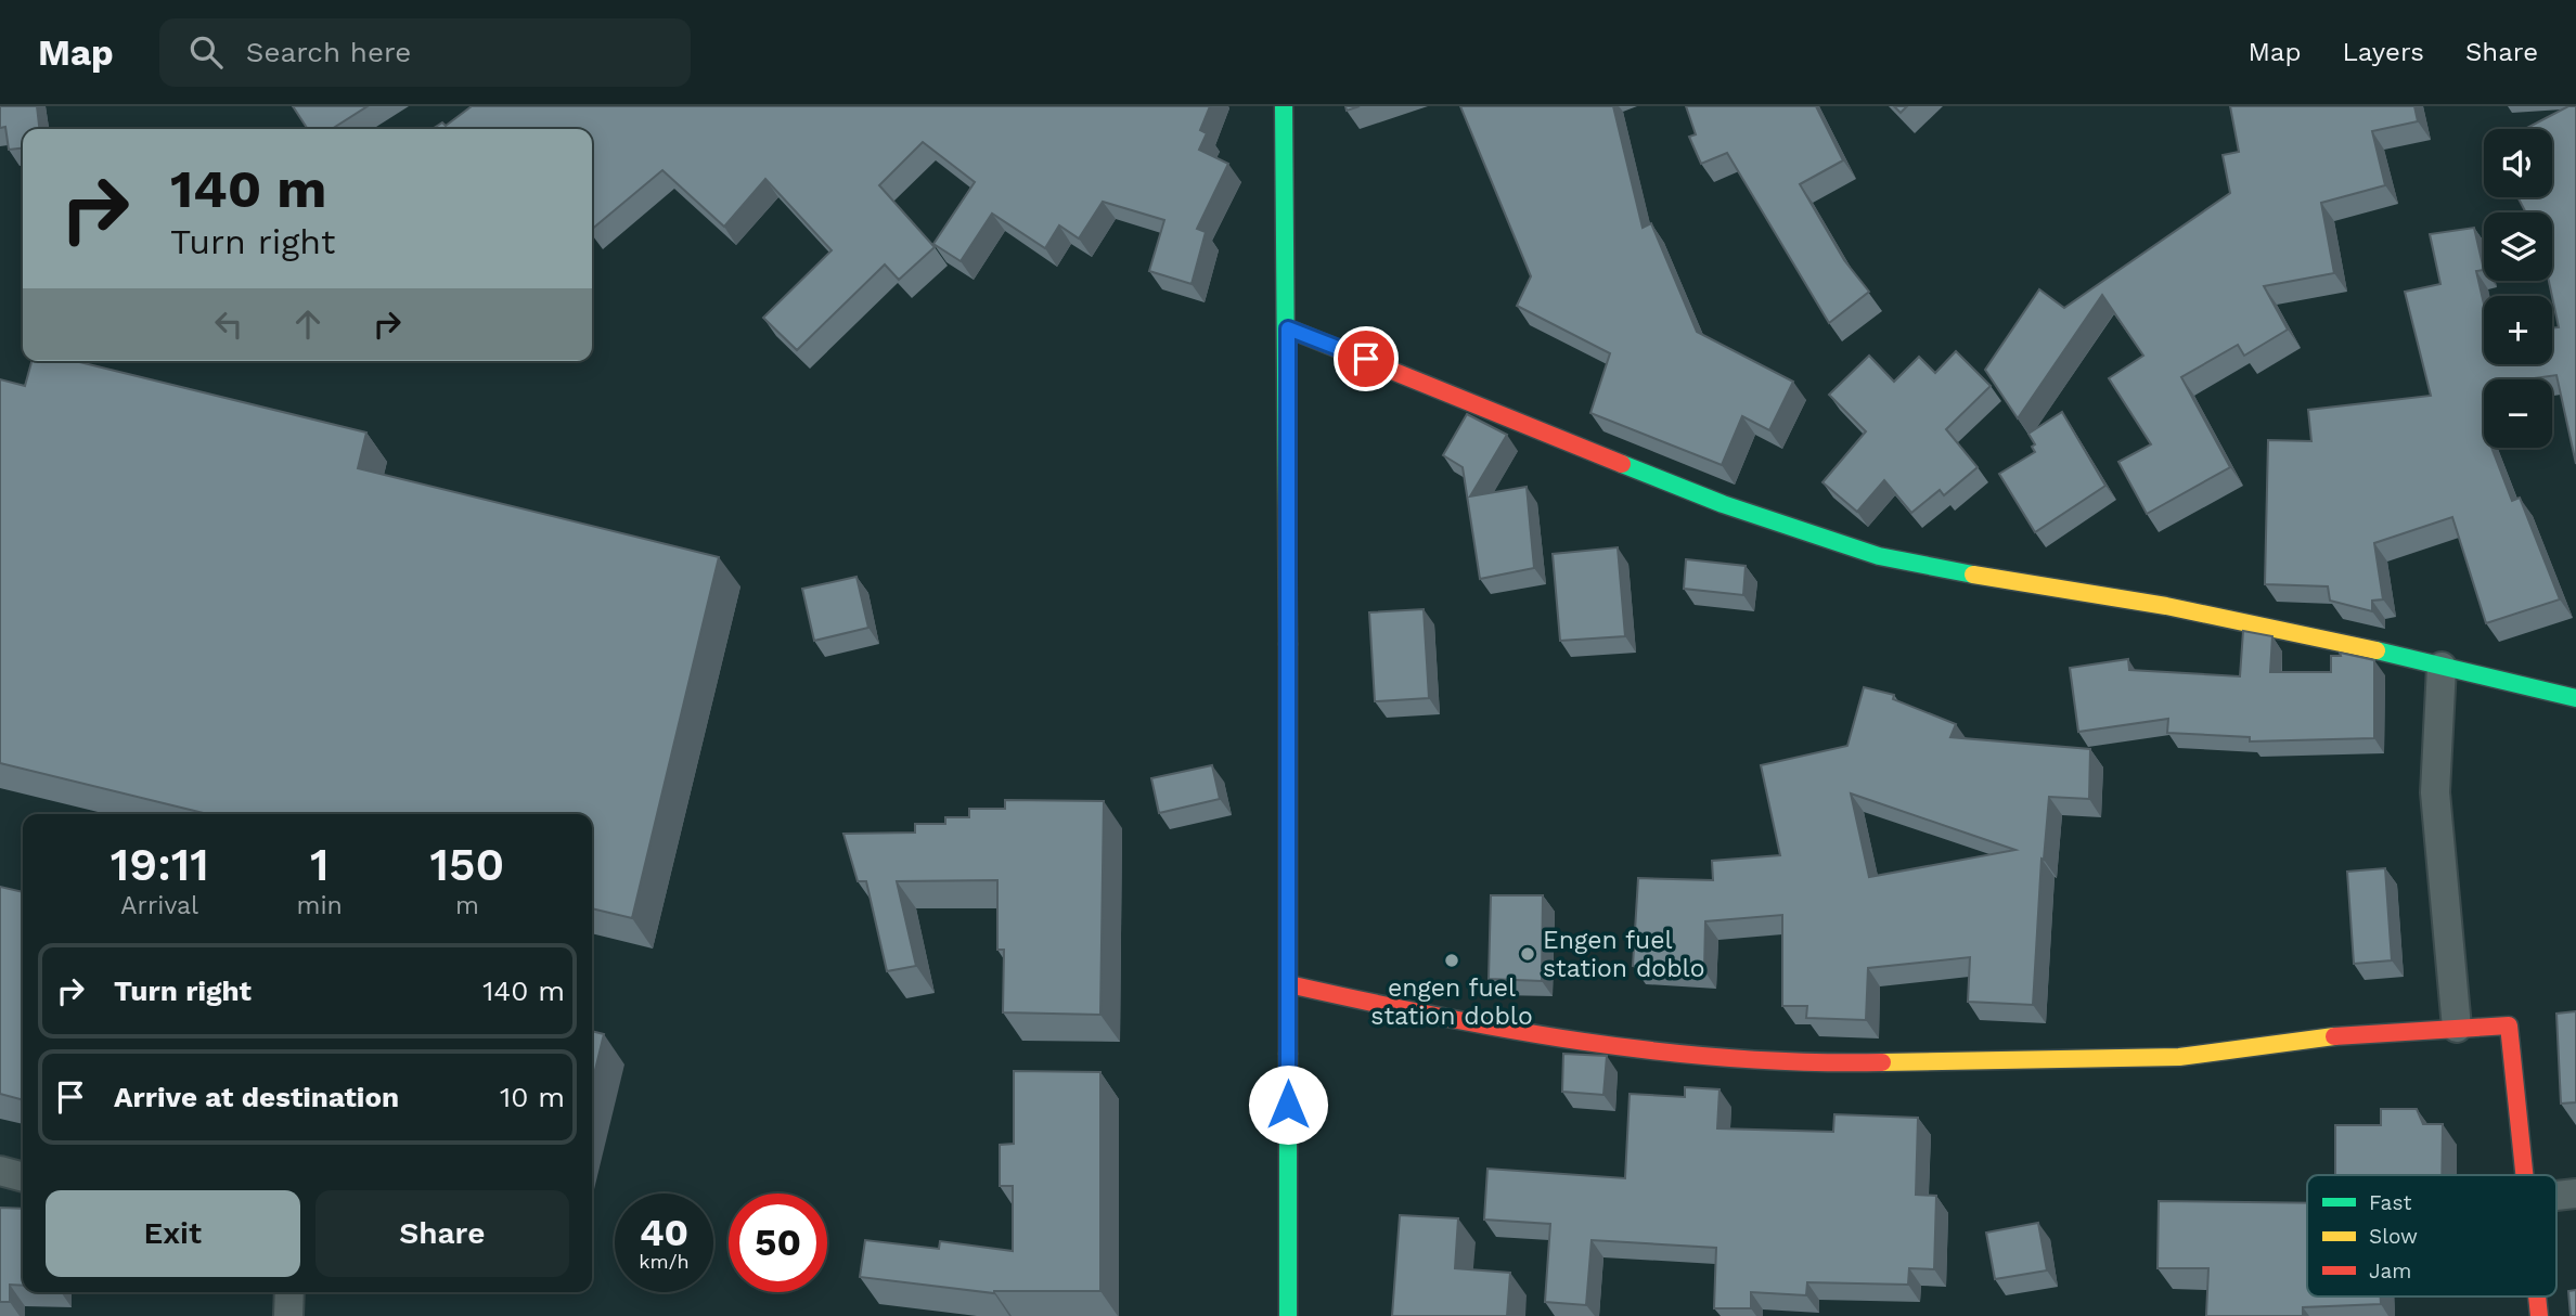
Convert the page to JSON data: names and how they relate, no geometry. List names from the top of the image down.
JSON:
{
  "places": ["Engen fuel station doblo", "engen fuel station doblo"],
  "legend": ["Fast", "Slow", "Jam"],
  "page": {
    "header": "Map",
    "search": "Search here",
    "nav": ["Map", "Layers", "Share"],
    "map_buttons": ["+", "−"],
    "turn": ["140 m", "Turn right"],
    "eta": [
      "19:11",
      "Arrival",
      "1",
      "min",
      "150",
      "m"
    ],
    "list": [
      {
        "name": "Turn right",
        "value": "140 m"
      },
      {
        "name": "Arrive at destination",
        "value": "10 m"
      }
    ],
    "buttons": ["Exit", "Share"],
    "speed": "40 km/h",
    "limit": "50"
  }
}
